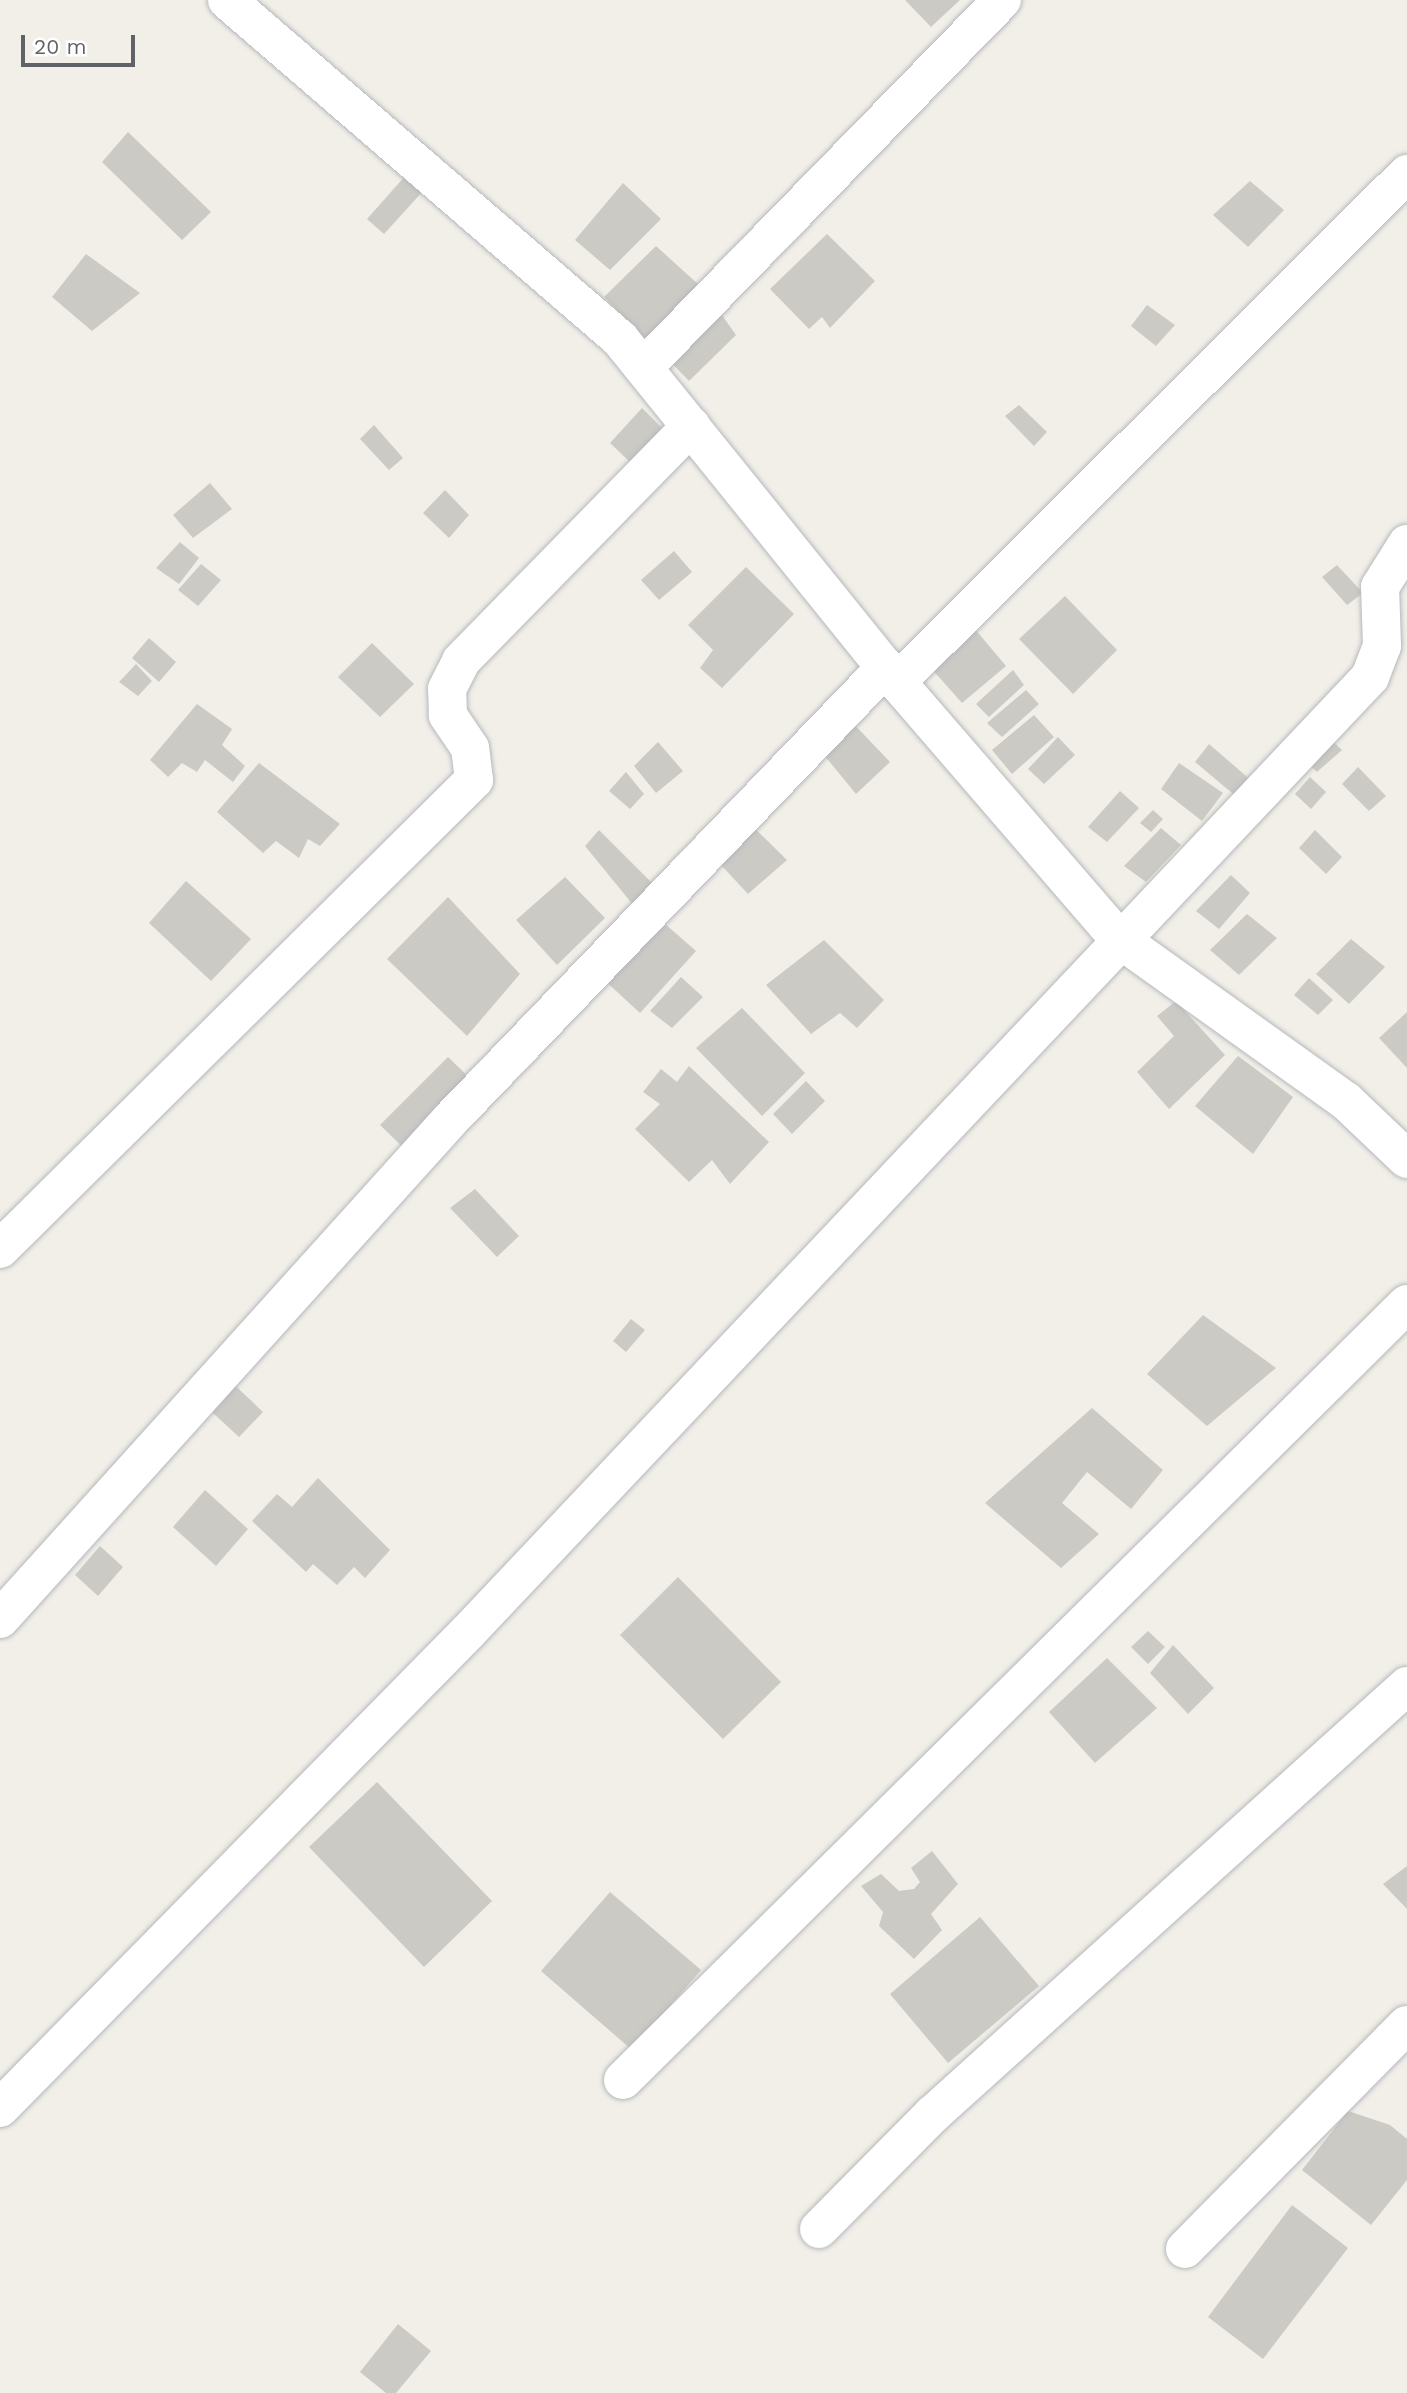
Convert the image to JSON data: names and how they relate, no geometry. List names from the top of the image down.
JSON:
{
  "scale_bar": "20 m"
}
